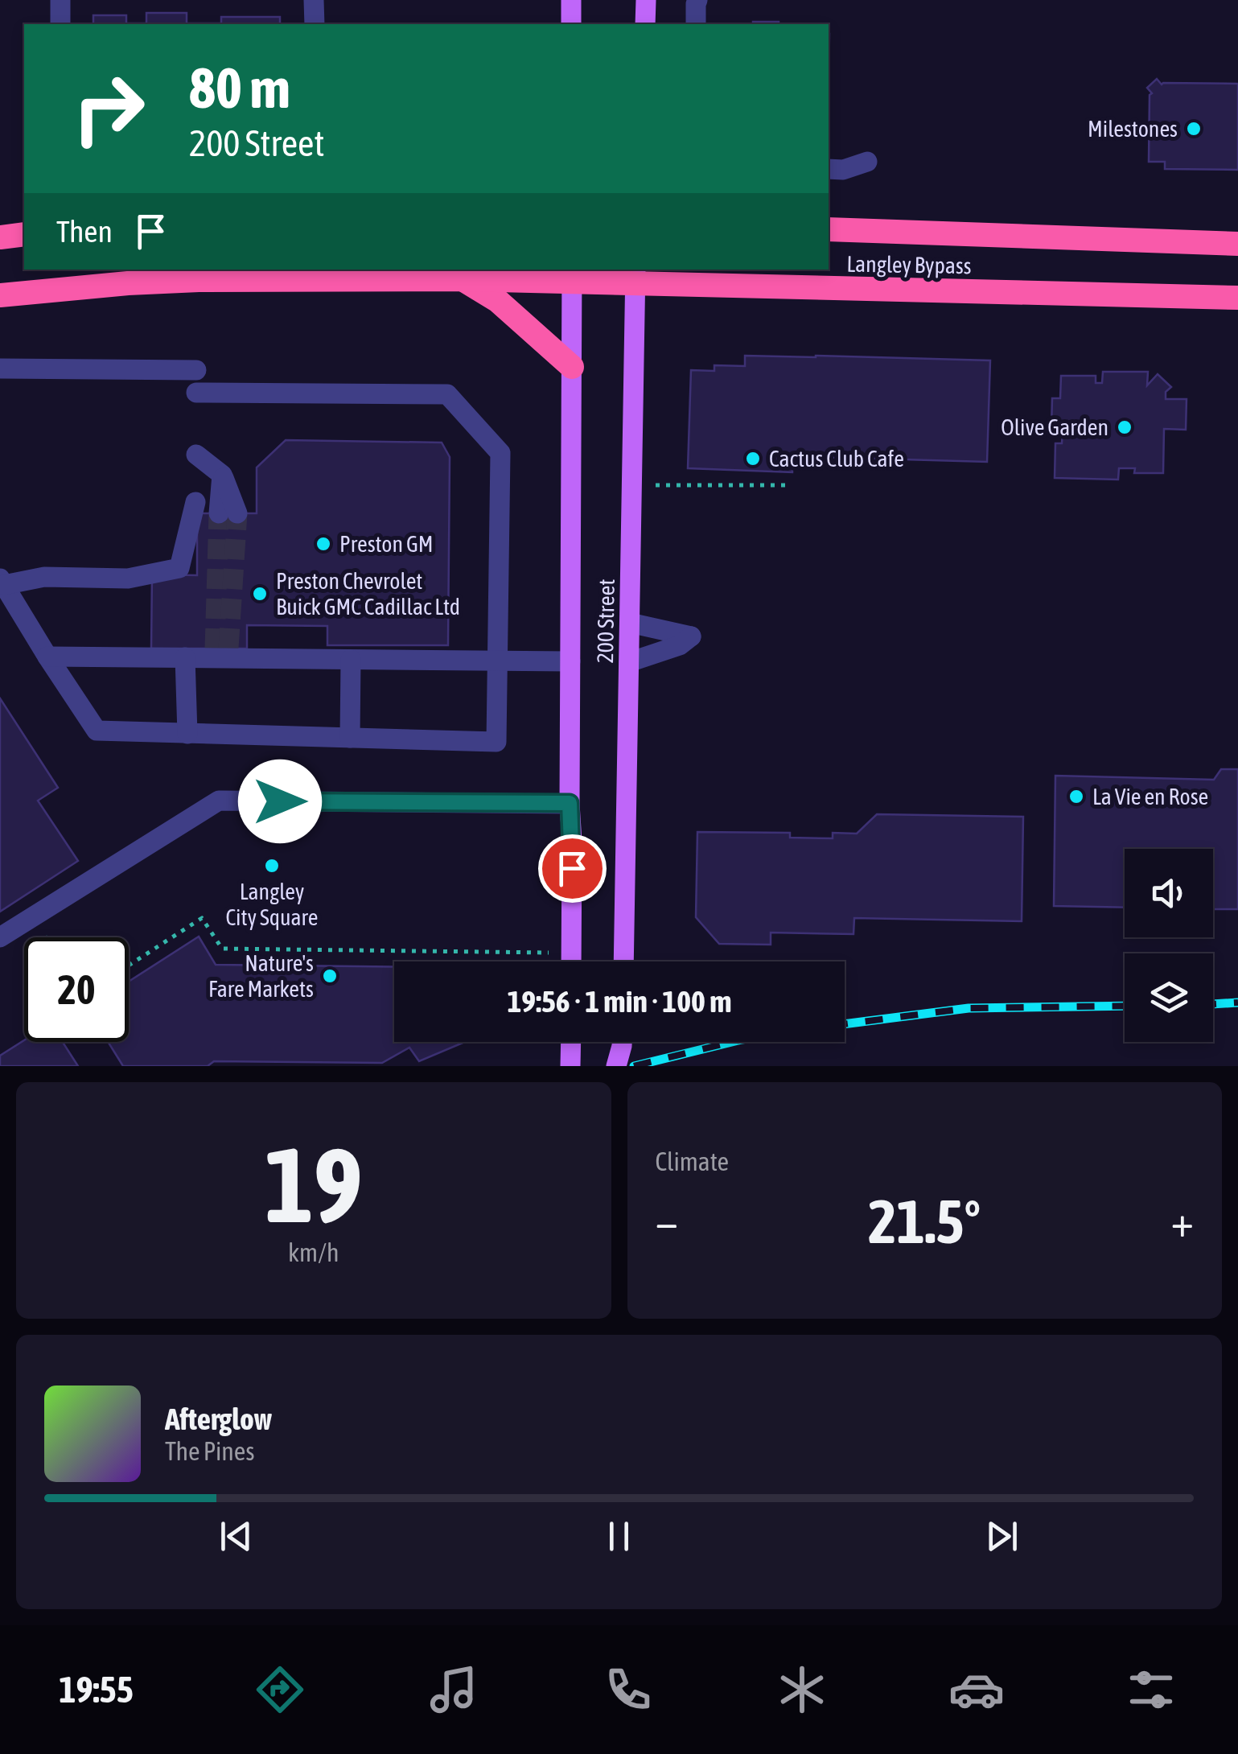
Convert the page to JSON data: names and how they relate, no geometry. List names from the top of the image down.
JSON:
{
  "streets": {
    "highway": ["Langley Bypass"],
    "main road": ["200 Street"]
  },
  "crossings": [
    ["Langley Bypass", "200 Street"]
  ],
  "places": [
    "Milestones",
    "Olive Garden",
    "Cactus Club Cafe",
    "Preston GM",
    "Preston Chevrolet Buick GMC Cadillac Ltd",
    "La Vie en Rose",
    "Langley City Square",
    "Nature's Fare Markets"
  ],
  "page": {
    "turn": ["80 m", "200 Street"],
    "then": "Then",
    "limit": "20",
    "trip": "19:56 · 1 min · 100 m",
    "tile": [
      ["19", "km/h"],
      "Climate"
    ],
    "heat": ["−", "21.5°", "+"],
    "song": ["Afterglow", "The Pines"],
    "tabs": "19:55"
  }
}
